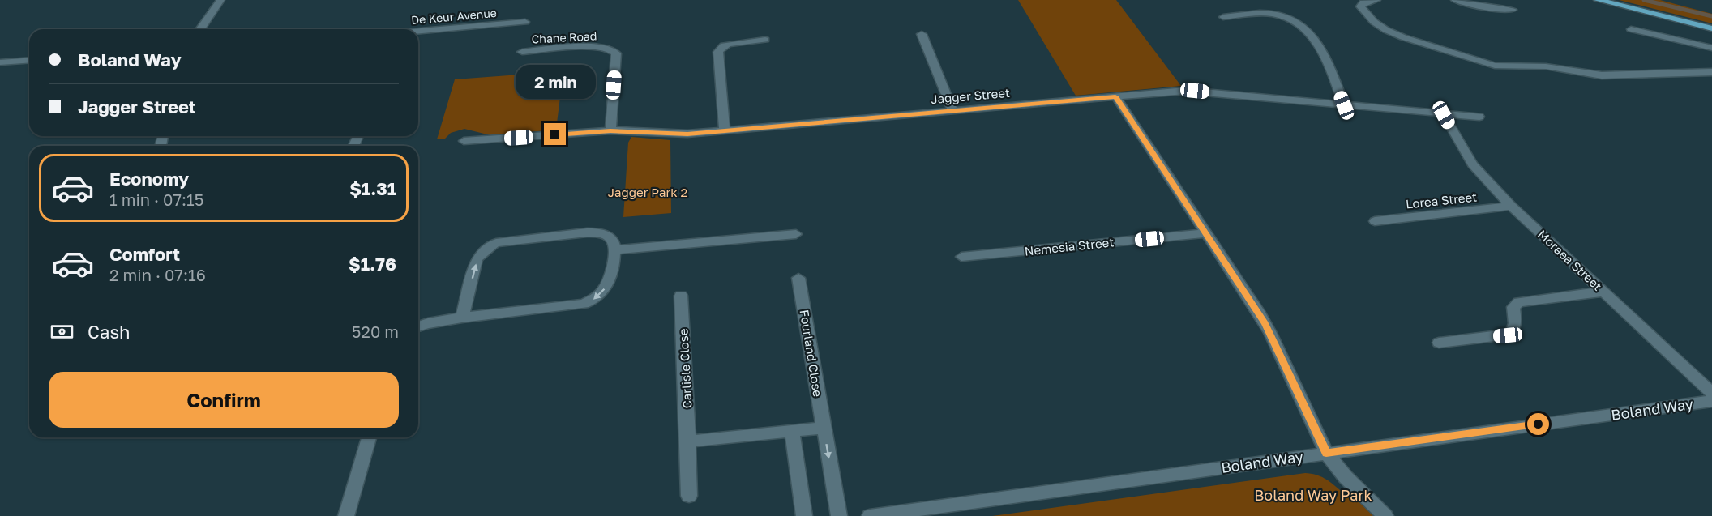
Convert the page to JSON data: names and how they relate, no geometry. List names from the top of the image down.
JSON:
{
  "streets": {
    "street": [
      "De Keur Avenue",
      "Chane Road",
      "Jagger Street",
      "Lorea Street",
      "Nemesia Street",
      "Moraea Street",
      "Fourland Close",
      "Carlisle Close",
      "Boland Way"
    ]
  },
  "crossings": [
    ["Chane Road", "Jagger Street"],
    ["Jagger Street", "Moraea Street"],
    ["Lorea Street", "Moraea Street"]
  ],
  "parks": ["Jagger Park 2", "Boland Way Park"],
  "page": {
    "banner": ["Boland Way", "Jagger Street"],
    "bubble": "2 min",
    "list": [
      {
        "name": "Economy",
        "note": "1 min · 07:15",
        "value": "$1.31"
      },
      {
        "name": "Comfort",
        "note": "2 min · 07:16",
        "value": "$1.76"
      }
    ],
    "pay": ["Cash", "520 m"],
    "buttons": "Confirm"
  }
}
